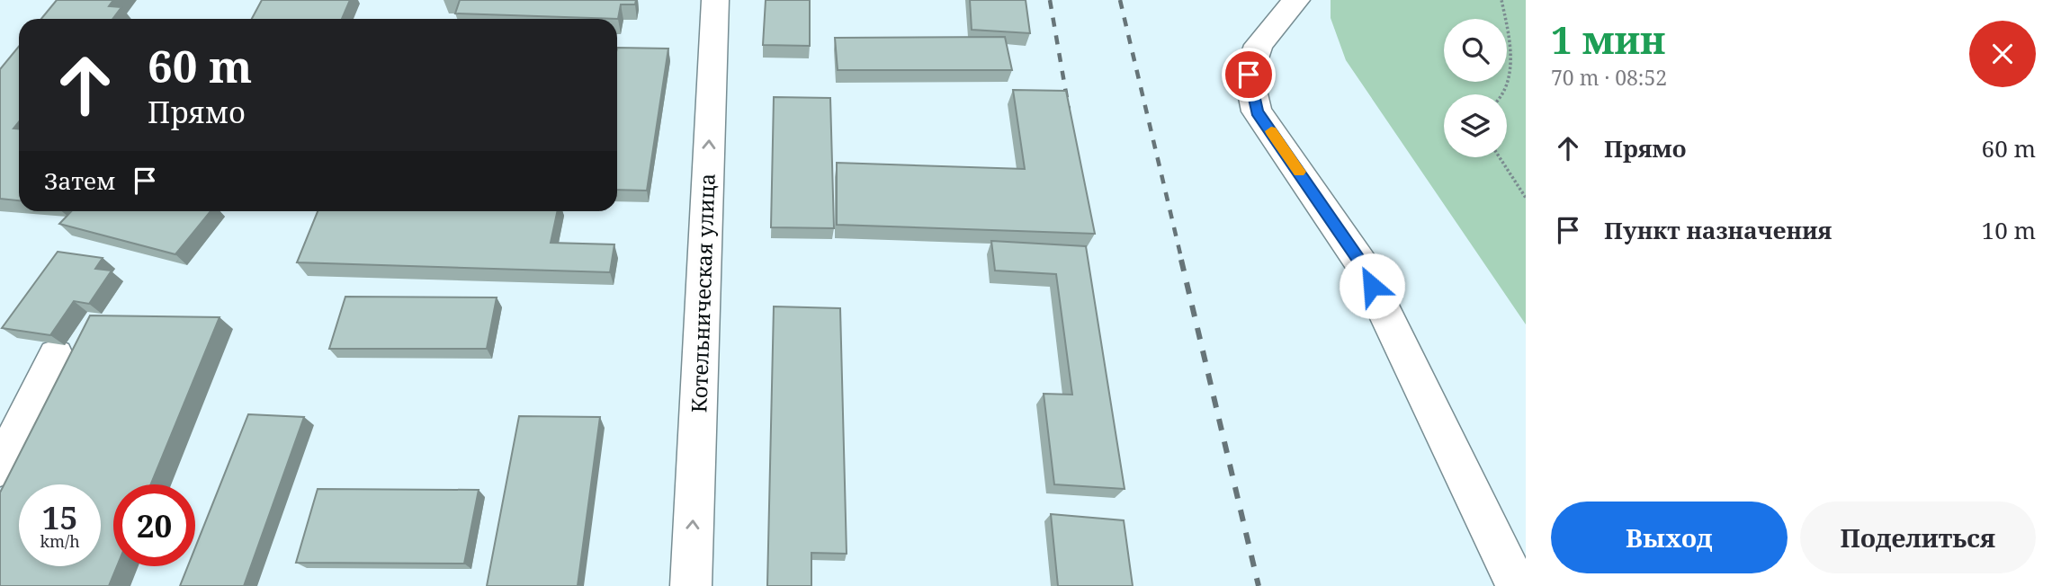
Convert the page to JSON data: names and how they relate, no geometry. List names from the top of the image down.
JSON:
{
  "streets": {
    "street": ["Котельническая улица"]
  },
  "one_way": ["Котельническая улица"],
  "page": {
    "heading": ["1 мин", "70 m · 08:52"],
    "turn": ["60 m", "Прямо"],
    "list": [
      {
        "name": "Прямо",
        "value": "60 m"
      },
      {
        "name": "Пункт назначения",
        "value": "10 m"
      }
    ],
    "then": "Затем",
    "speed": "15 km/h",
    "limit": "20",
    "buttons": ["Выход", "Поделиться"]
  }
}
